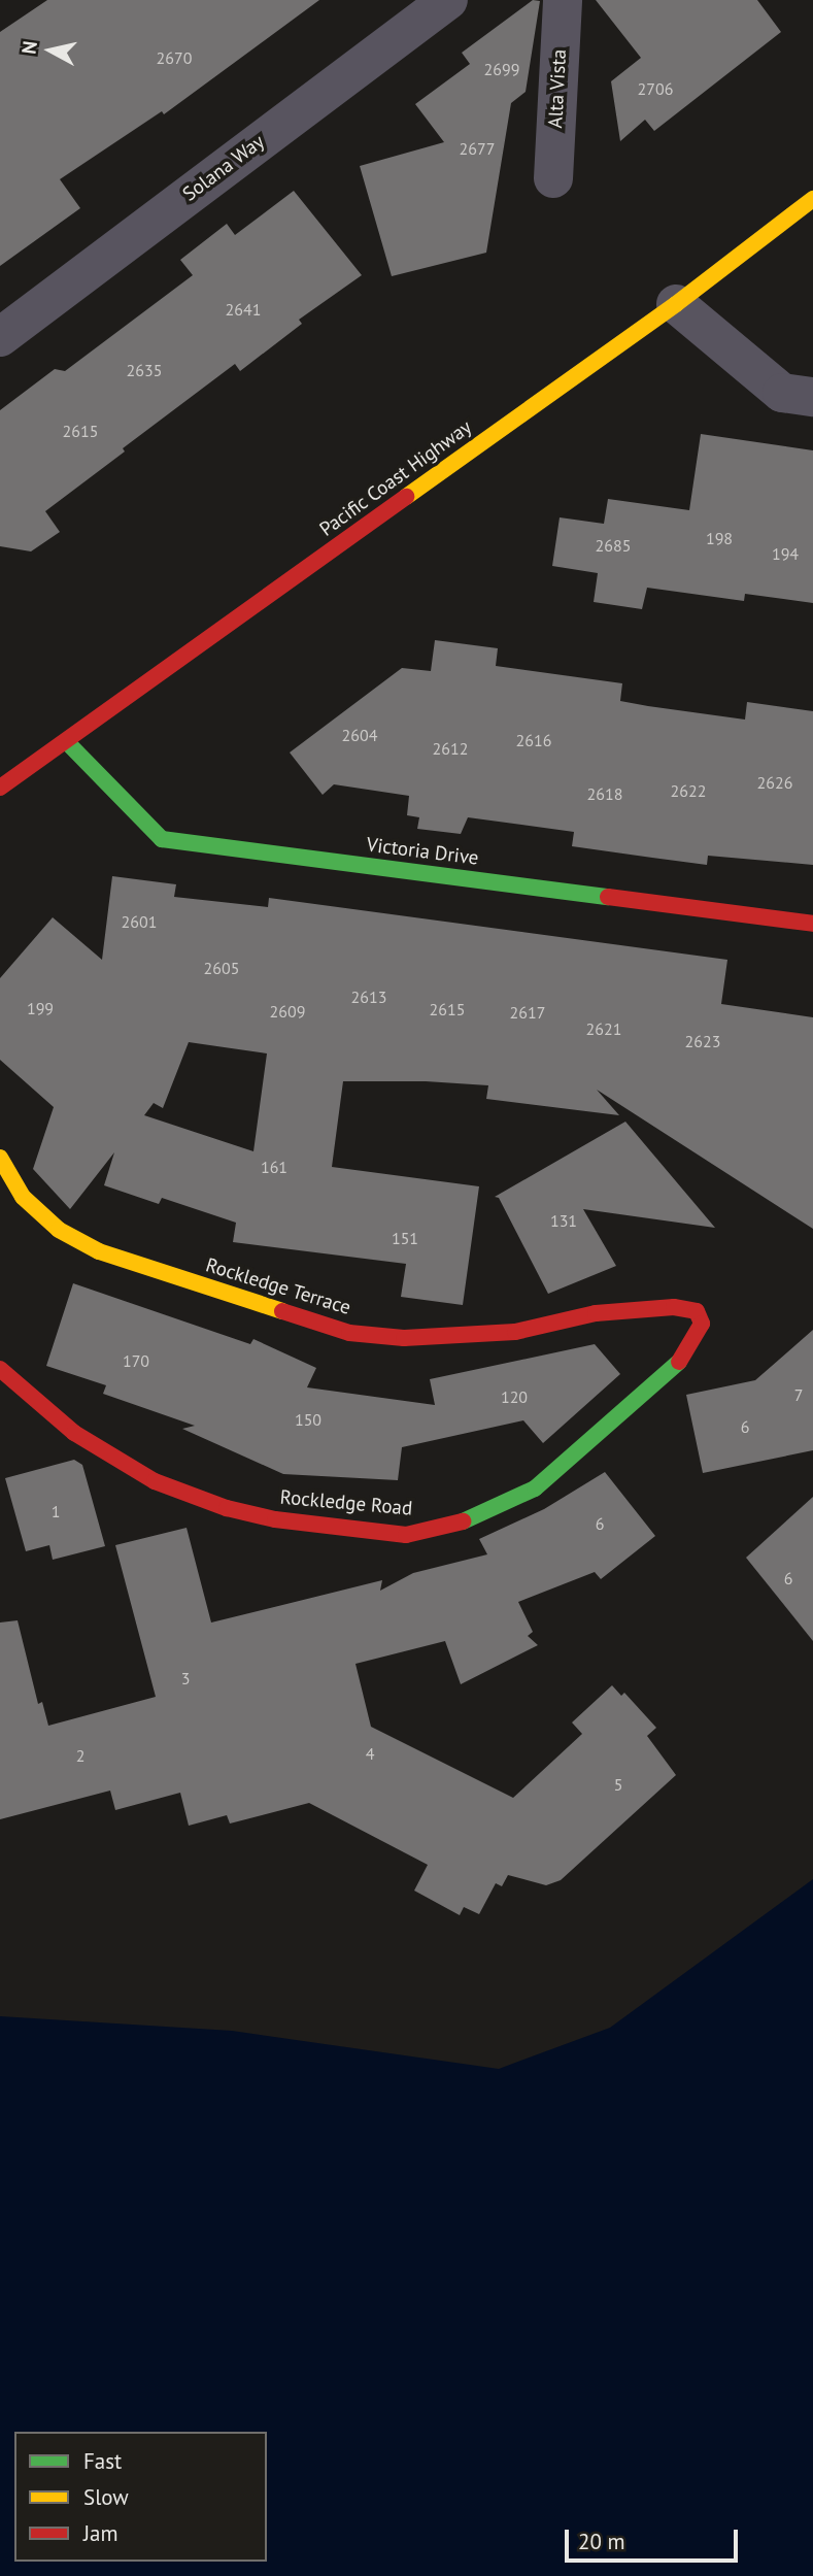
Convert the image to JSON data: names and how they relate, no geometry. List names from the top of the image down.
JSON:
{
  "streets": {
    "main road": [
      "Pacific Coast Highway",
      "Victoria Drive",
      "Rockledge Terrace",
      "Rockledge Road"
    ],
    "street": ["Alta Vista", "Solana Way"]
  },
  "crossings": [
    ["Pacific Coast Highway", "Victoria Drive"],
    ["Rockledge Terrace", "Rockledge Road"]
  ],
  "house_numbers": [
    "2670",
    "2699",
    "2706",
    "2677",
    "2641",
    "2635",
    "2615",
    "198",
    "2685",
    "194",
    "2604",
    "2616",
    "2612",
    "2626",
    "2622",
    "2618",
    "2601",
    "2605",
    "2613",
    "199",
    "2615",
    "2609",
    "2617",
    "2621",
    "2623",
    "161",
    "131",
    "151",
    "170",
    "7",
    "120",
    "150",
    "6",
    "1",
    "6",
    "6",
    "3",
    "4",
    "2",
    "5"
  ],
  "legend": ["Fast", "Slow", "Jam"],
  "scale_bar": "20 m",
  "north": "left"
}
